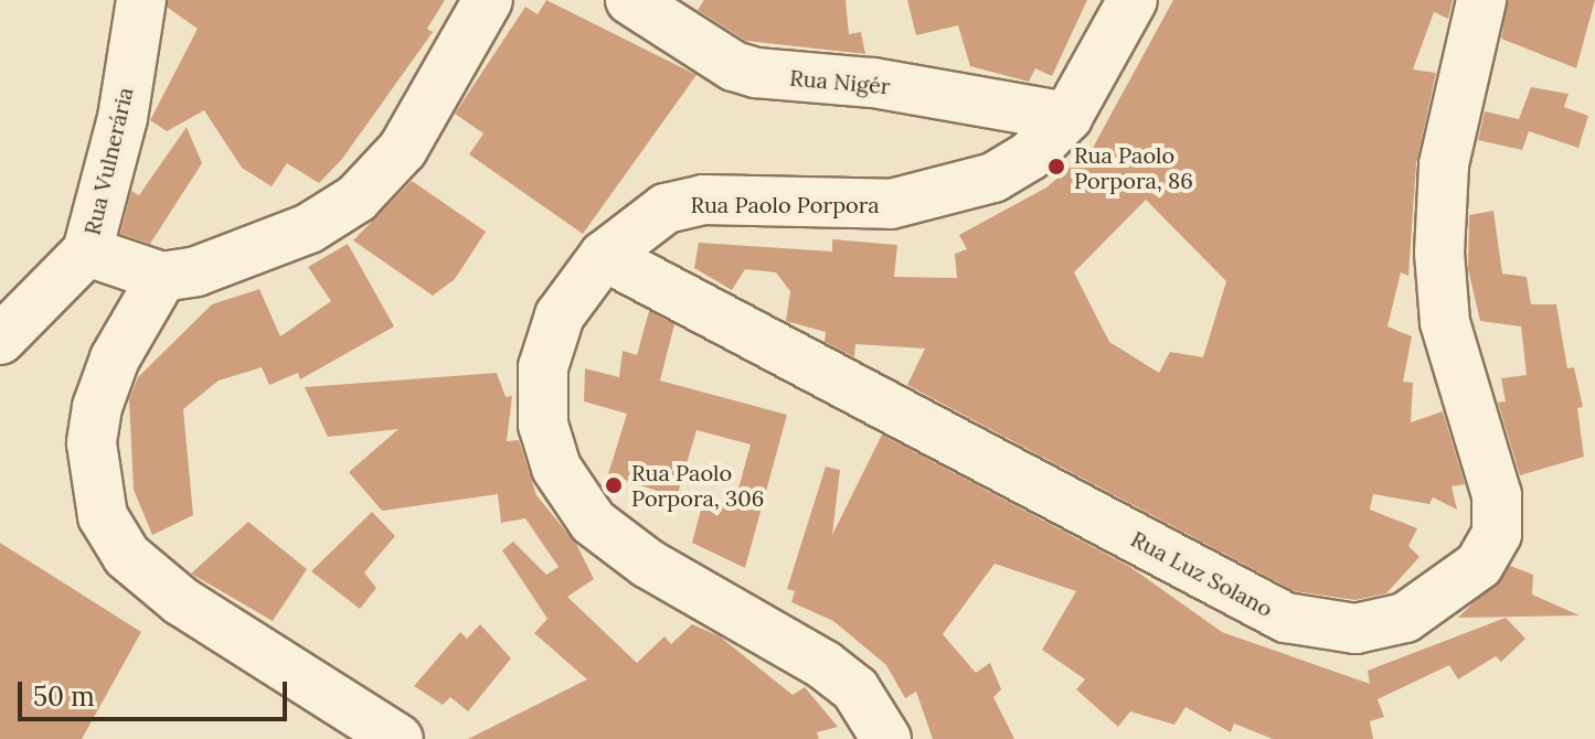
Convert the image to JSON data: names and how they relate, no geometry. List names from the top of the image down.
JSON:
{
  "streets": {
    "street": [
      "Rua Nigér",
      "Rua Vulnerária",
      "Rua Paolo Porpora",
      "Rua Luz Solano"
    ]
  },
  "crossings": [
    ["Rua Nigér", "Rua Paolo Porpora"],
    ["Rua Paolo Porpora", "Rua Luz Solano"]
  ],
  "places": ["Rua Paolo Porpora, 86", "Rua Paolo Porpora, 306"],
  "scale_bar": "50 m"
}
